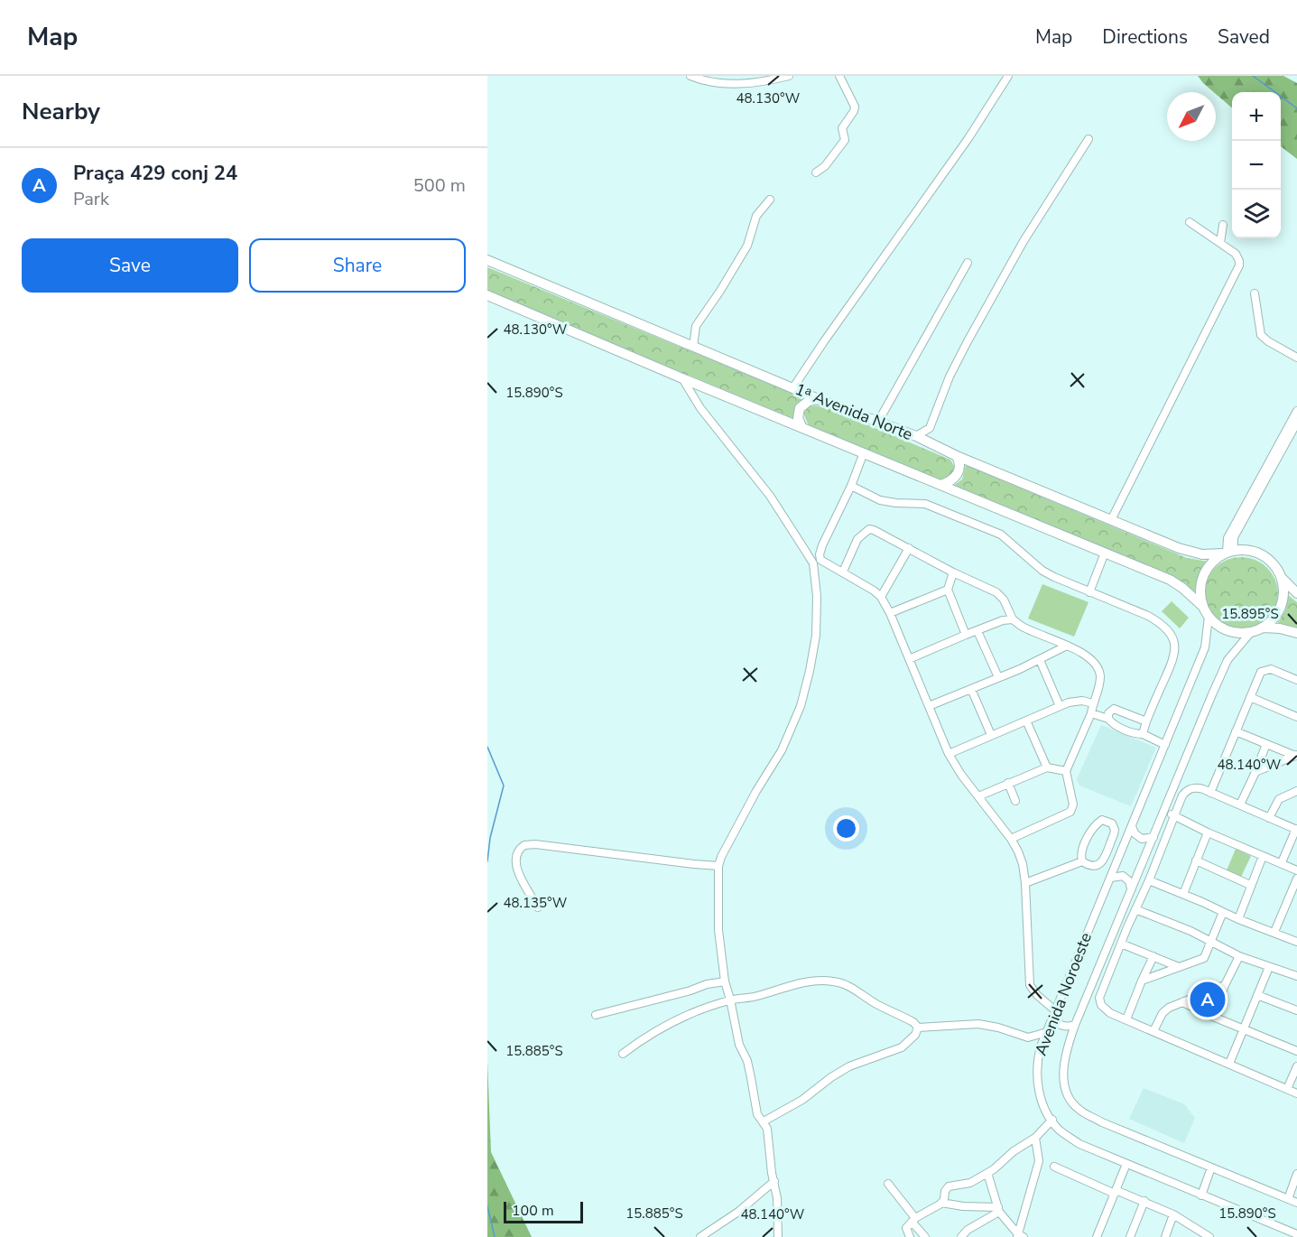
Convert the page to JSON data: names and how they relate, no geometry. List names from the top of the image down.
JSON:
{
  "streets": {
    "main road": ["1ᵃ Avenida Norte"],
    "street": ["Avenida Noroeste"]
  },
  "crossings": [
    ["1ᵃ Avenida Norte", "Avenida Noroeste"]
  ],
  "scale_bar": "100 m",
  "north": "bottom left",
  "page": {
    "header": "Map",
    "nav": ["Map", "Directions", "Saved"],
    "heading": "Nearby",
    "map_buttons": ["+", "−"],
    "list": [
      {
        "mark": "A",
        "name": "Praça 429 conj 24",
        "note": "Park",
        "value": "500 m"
      }
    ],
    "buttons": ["Save", "Share"],
    "pins": "A",
    "scale": "100 m"
  },
  "coordinates": [
    "48.130°W",
    "15.890°S",
    "15.895°S",
    "48.140°W",
    "48.135°W",
    "15.885°S"
  ]
}
